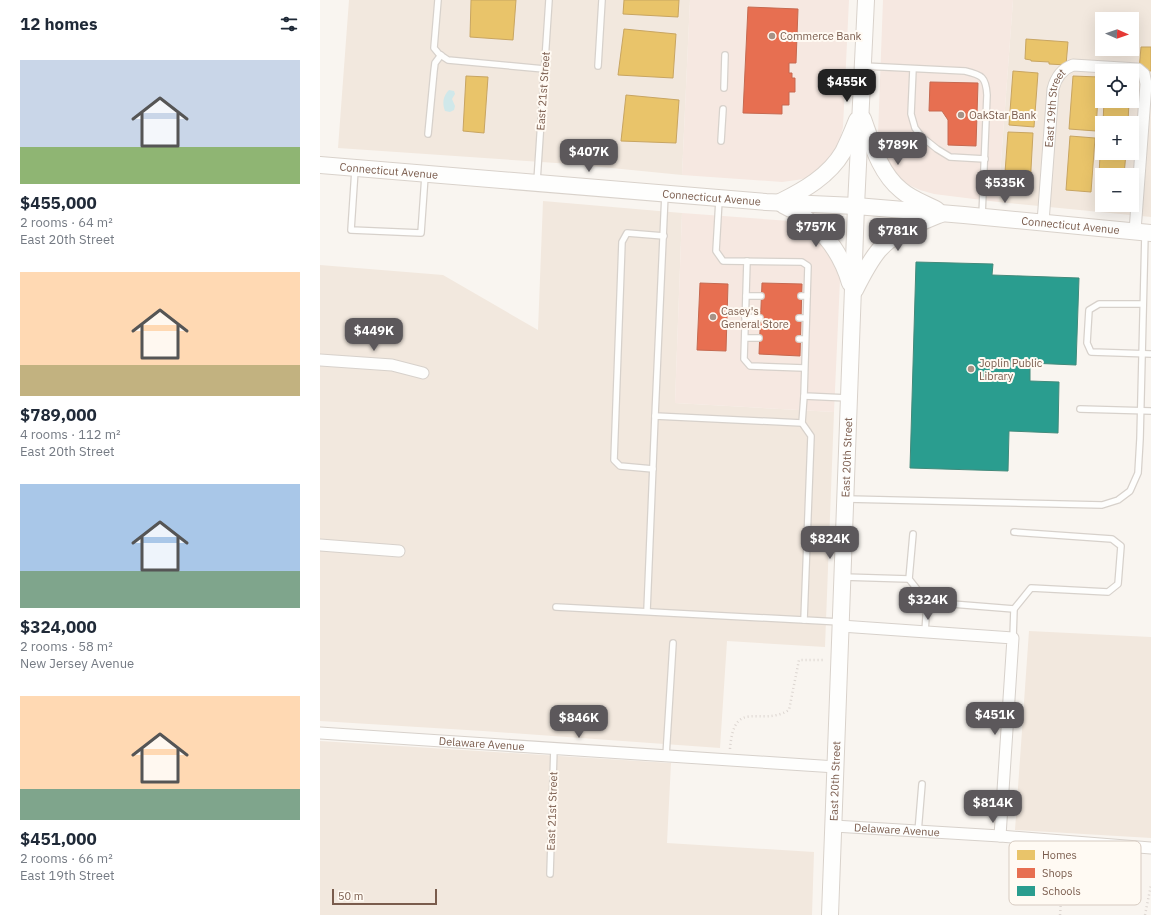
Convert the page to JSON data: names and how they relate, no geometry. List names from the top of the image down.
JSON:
{
  "streets": {
    "main road": ["Connecticut Avenue", "East 20th Street"],
    "street": ["East 19th Street", "Delaware Avenue"],
    "lane": ["East 21st Street"]
  },
  "crossings": [
    ["East 21st Street", "Connecticut Avenue"],
    ["East 21st Street", "Delaware Avenue"],
    ["East 19th Street", "Connecticut Avenue"],
    ["Connecticut Avenue", "East 20th Street"],
    ["East 20th Street", "Delaware Avenue"]
  ],
  "places": [
    "Commerce Bank",
    "OakStar Bank",
    "Casey's General Store",
    "Joplin Public Library"
  ],
  "legend": ["Homes", "Shops", "Schools"],
  "scale_bar": "50 m",
  "north": "right",
  "page": {
    "heading": "12 homes",
    "map_buttons": ["+", "−"],
    "list": [
      {
        "name": "$455,000",
        "note": "2 rooms · 64 m² · East 20th Street"
      },
      {
        "name": "$789,000",
        "note": "4 rooms · 112 m² · East 20th Street"
      },
      {
        "name": "$324,000",
        "note": "2 rooms · 58 m² · New Jersey Avenue"
      },
      {
        "name": "$451,000",
        "note": "2 rooms · 66 m² · East 19th Street"
      }
    ],
    "price": [
      "$455K",
      "$789K",
      "$407K",
      "$535K",
      "$757K",
      "$781K",
      "$449K",
      "$824K",
      "$324K",
      "$451K",
      "$846K",
      "$814K"
    ],
    "scale": "50 m"
  }
}
